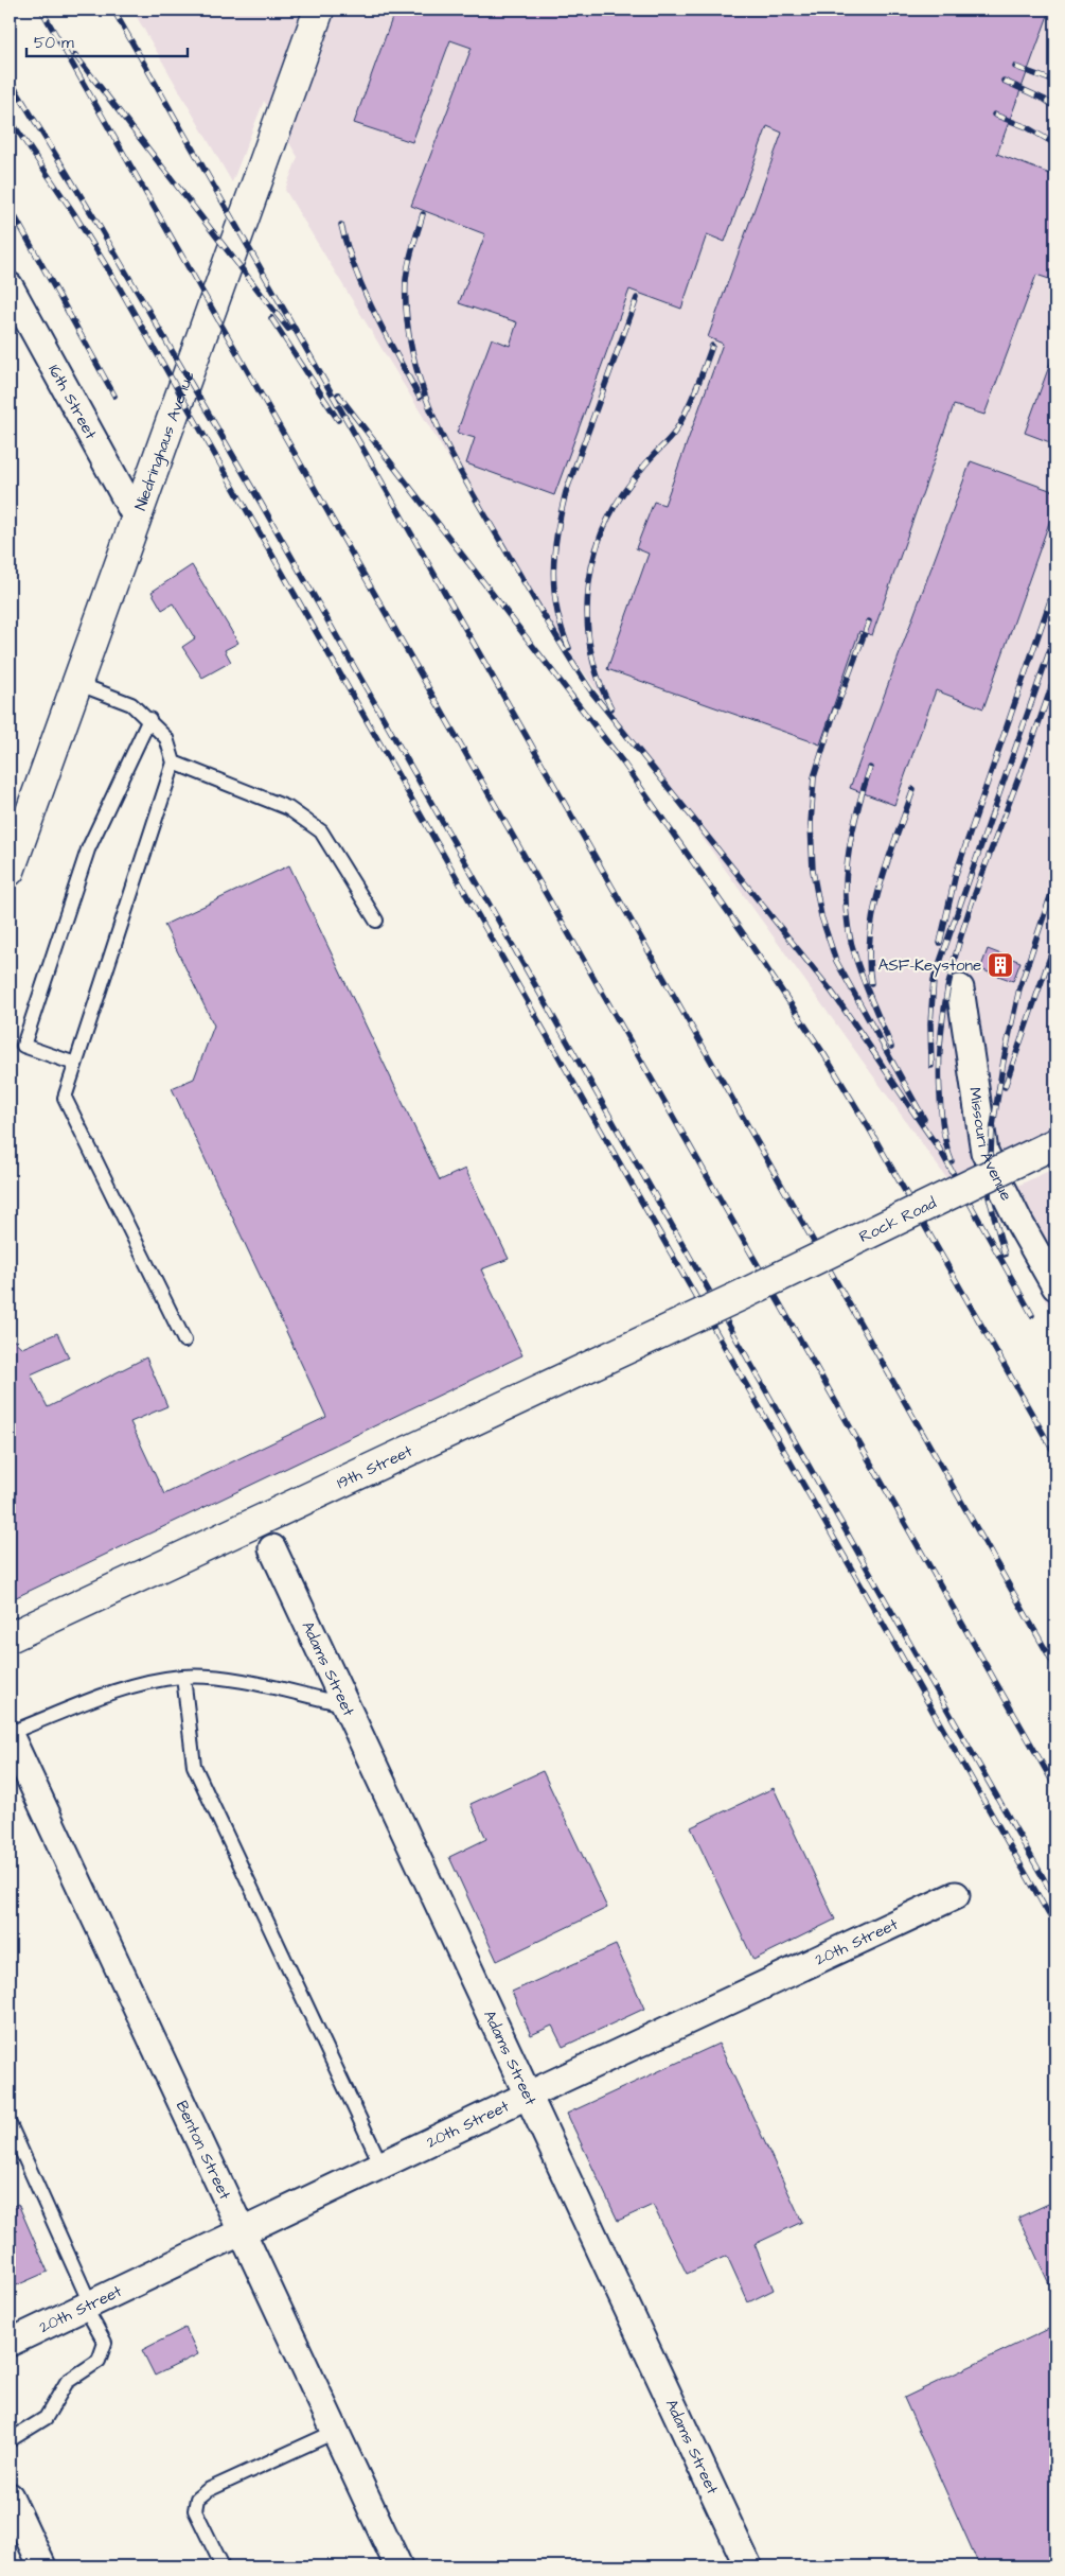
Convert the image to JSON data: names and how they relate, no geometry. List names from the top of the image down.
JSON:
{
  "streets": {
    "main road": ["Niedringhaus Avenue", "Rock Road", "19th Street"],
    "street": [
      "16th Street",
      "Missouri Avenue",
      "Adams Street",
      "20th Street",
      "Benton Street"
    ]
  },
  "crossings": [
    ["16th Street", "Niedringhaus Avenue"],
    ["Rock Road", "19th Street"],
    ["Adams Street", "20th Street"],
    ["20th Street", "Benton Street"]
  ],
  "places": {
    "building": ["ASF-Keystone"]
  },
  "scale_bar": "50 m"
}
